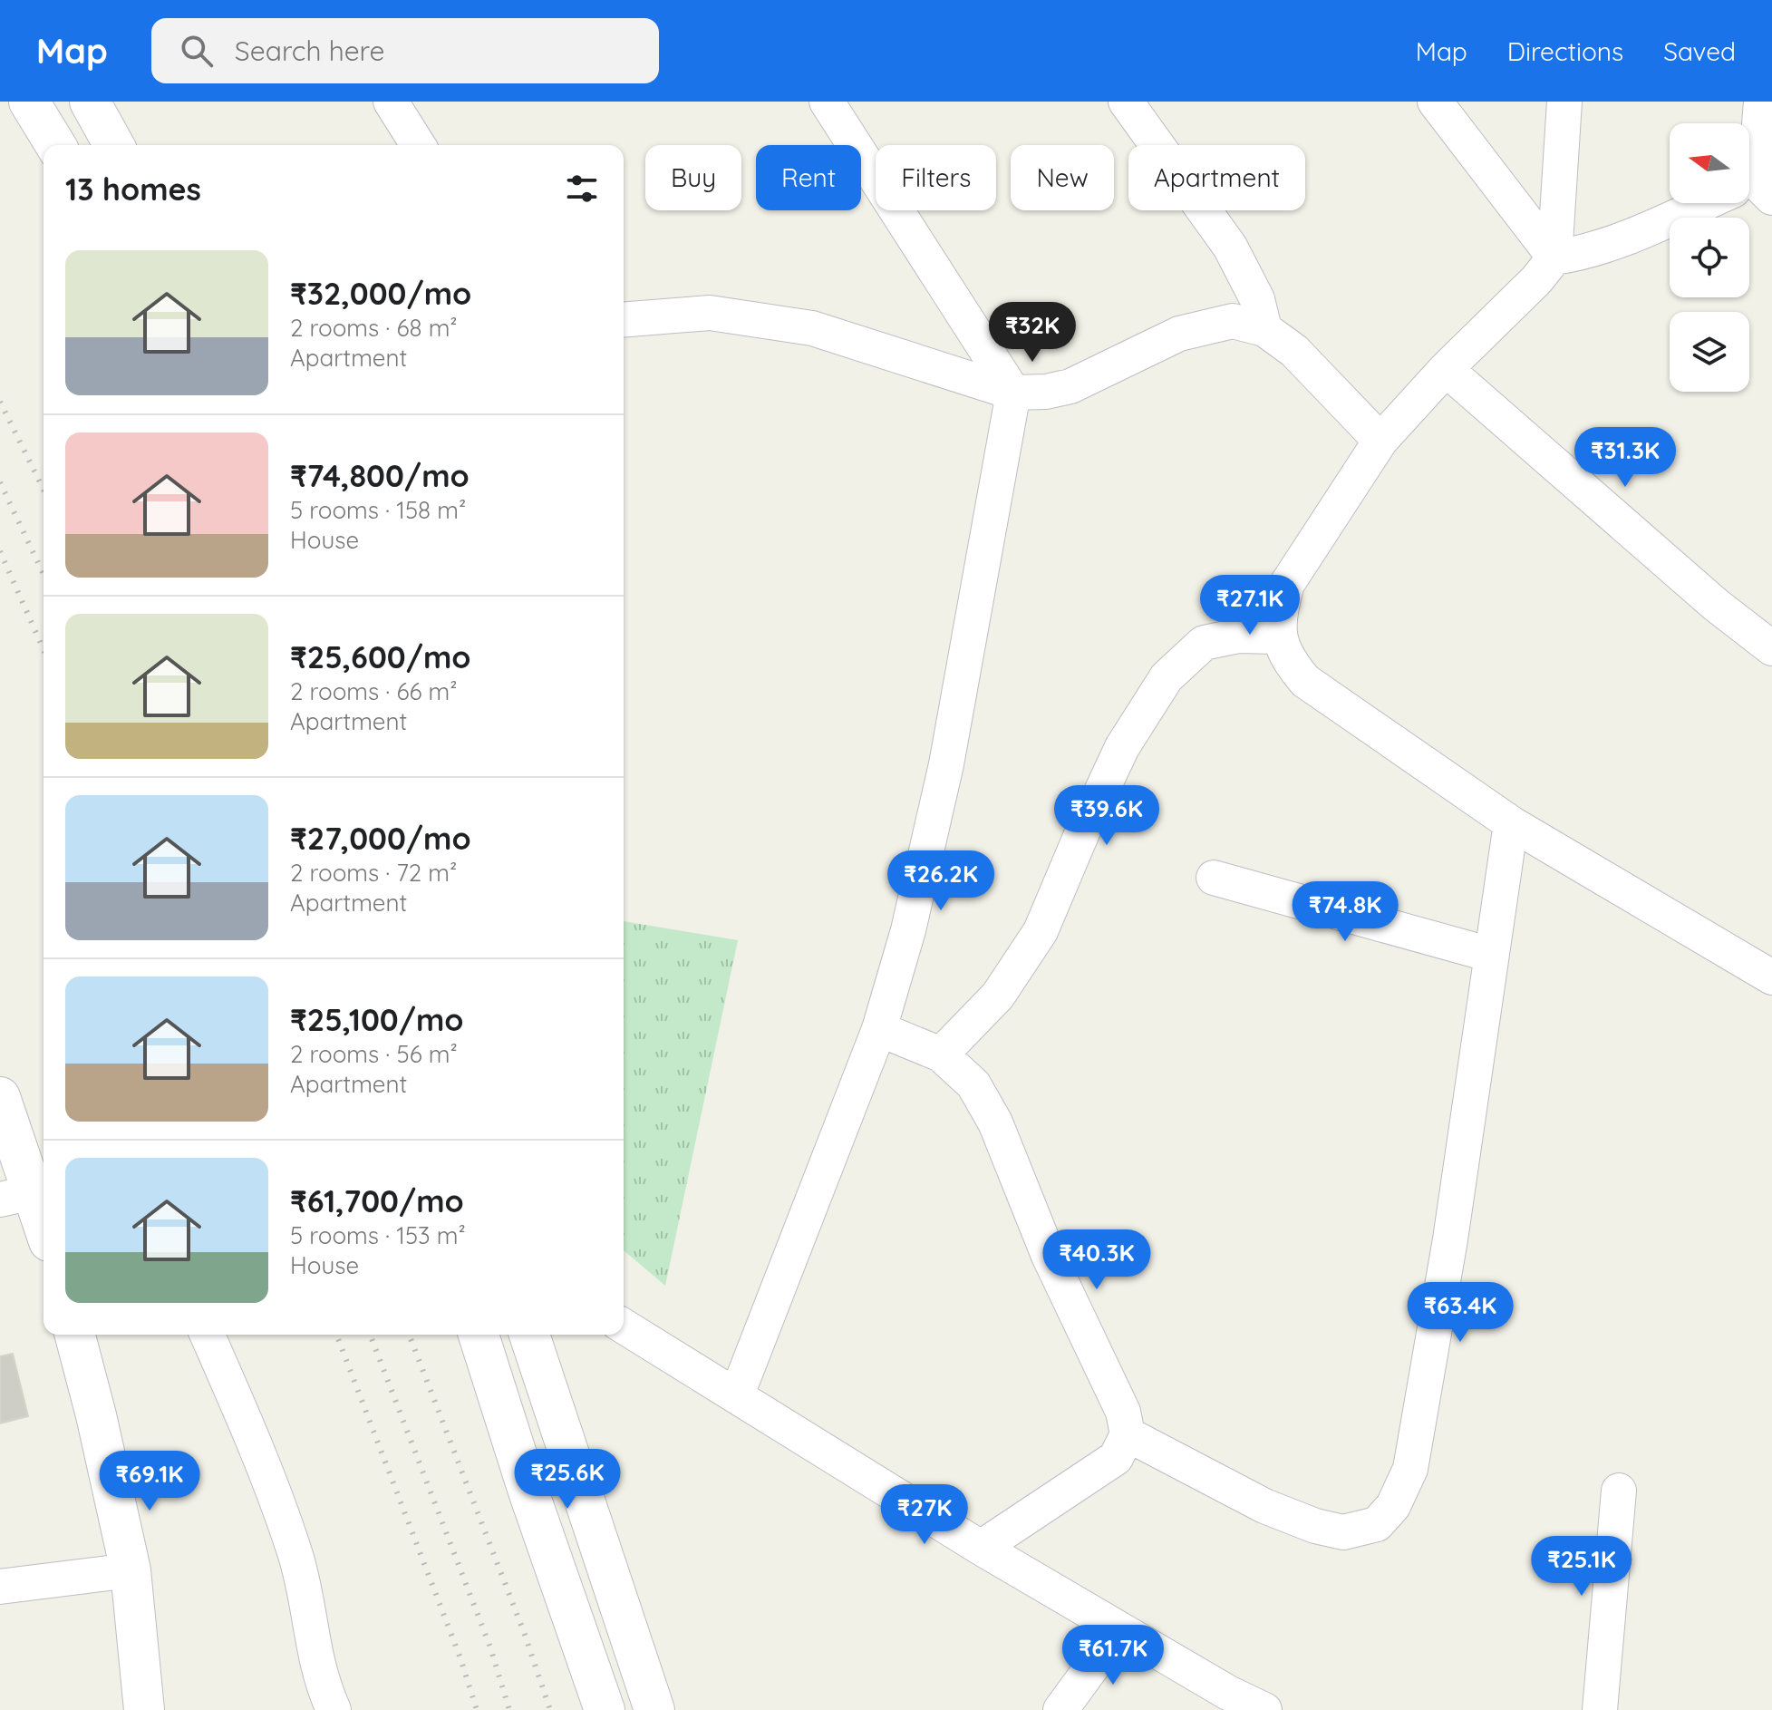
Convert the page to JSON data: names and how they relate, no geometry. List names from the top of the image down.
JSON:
{
  "north": "left",
  "page": {
    "header": "Map",
    "search": "Search here",
    "nav": ["Map", "Directions", "Saved"],
    "chip": [
      "Buy",
      "Rent",
      "Filters",
      "New",
      "Apartment"
    ],
    "heading": "13 homes",
    "list": [
      {
        "name": "₹32,000/mo",
        "note": "2 rooms · 68 m² · Apartment"
      },
      {
        "name": "₹74,800/mo",
        "note": "5 rooms · 158 m² · House"
      },
      {
        "name": "₹25,600/mo",
        "note": "2 rooms · 66 m² · Apartment"
      },
      {
        "name": "₹27,000/mo",
        "note": "2 rooms · 72 m² · Apartment"
      },
      {
        "name": "₹25,100/mo",
        "note": "2 rooms · 56 m² · Apartment"
      },
      {
        "name": "₹61,700/mo",
        "note": "5 rooms · 153 m² · House"
      }
    ],
    "price": [
      "₹32K",
      "₹31.3K",
      "₹27.1K",
      "₹39.6K",
      "₹26.2K",
      "₹74.8K",
      "₹40.3K",
      "₹63.4K",
      "₹25.6K",
      "₹69.1K",
      "₹27K",
      "₹25.1K",
      "₹61.7K"
    ]
  }
}
